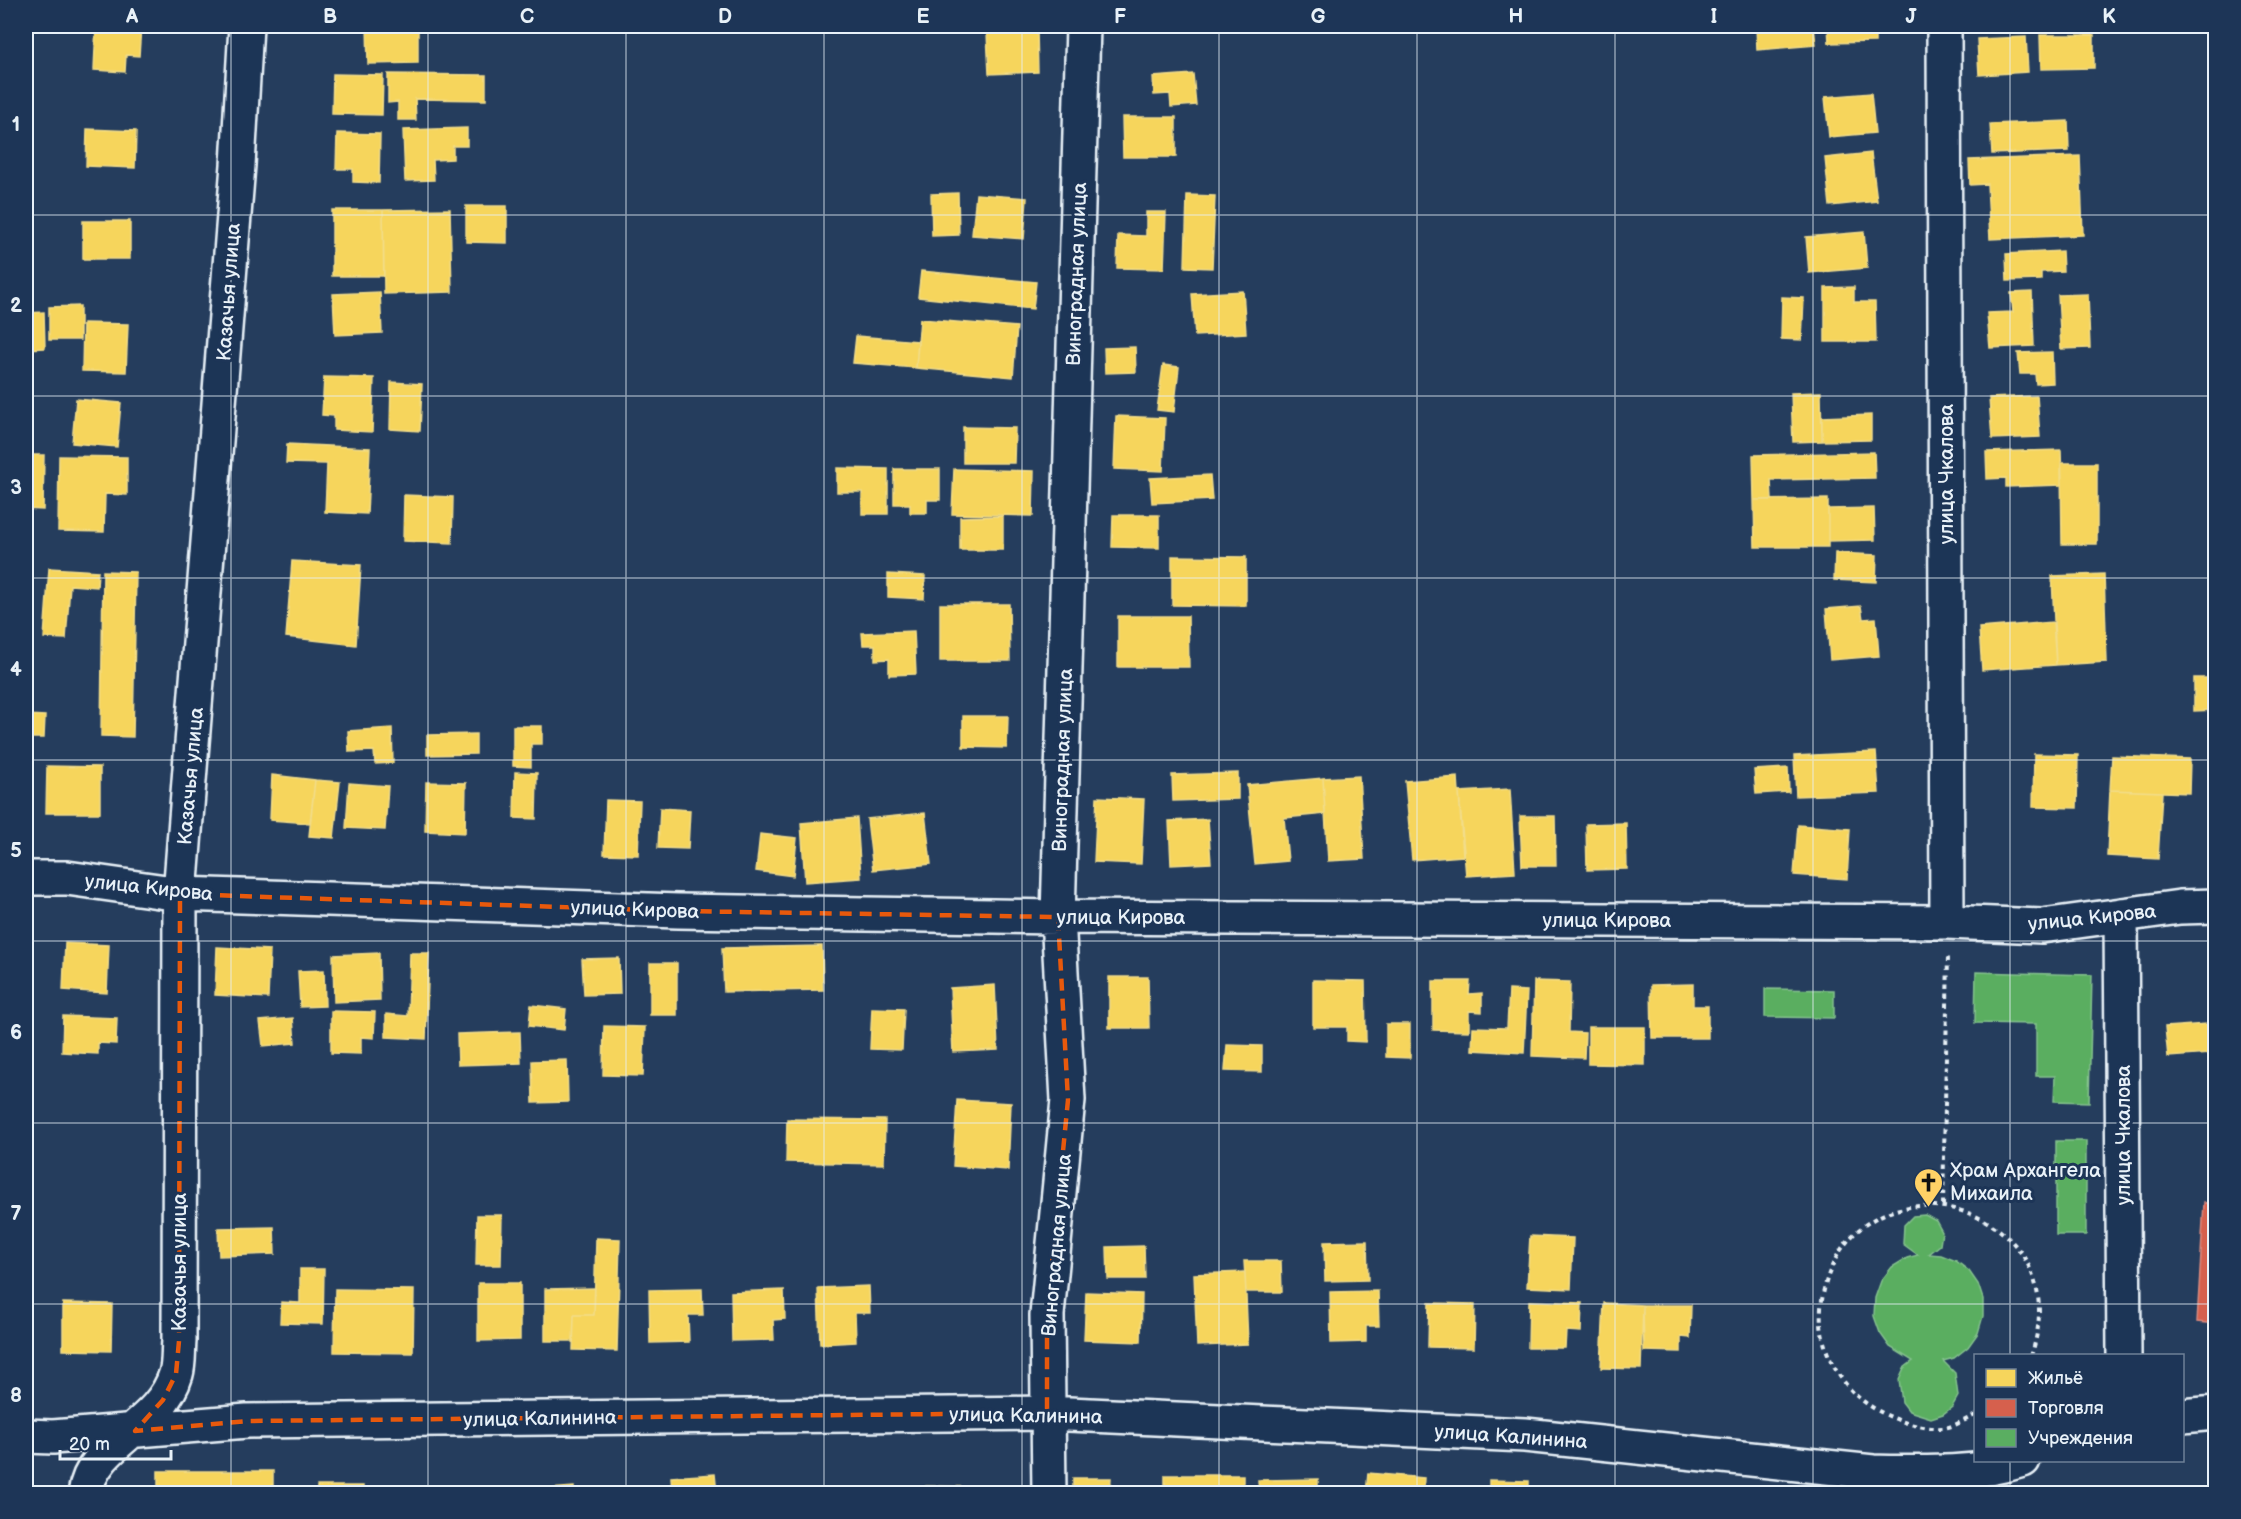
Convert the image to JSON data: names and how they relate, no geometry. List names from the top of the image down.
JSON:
{
  "streets": {
    "street": [
      "Виноградная улица",
      "Казачья улица",
      "улица Чкалова",
      "улица Кирова",
      "улица Калинина"
    ]
  },
  "crossings": [
    ["Виноградная улица", "улица Кирова"],
    ["Виноградная улица", "улица Калинина"],
    ["Казачья улица", "улица Кирова"],
    ["Казачья улица", "улица Калинина"],
    ["улица Чкалова", "улица Кирова"]
  ],
  "places": {
    "church": ["Храм Архангела Михаила"]
  },
  "legend": ["Жильё", "Торговля", "Учреждения"],
  "scale_bar": "20 m",
  "grid": {
    "columns": [
      "A",
      "B",
      "C",
      "D",
      "E",
      "F",
      "G",
      "H",
      "I",
      "J",
      "K"
    ],
    "rows": [
      "1",
      "2",
      "3",
      "4",
      "5",
      "6",
      "7",
      "8"
    ]
  }
}
